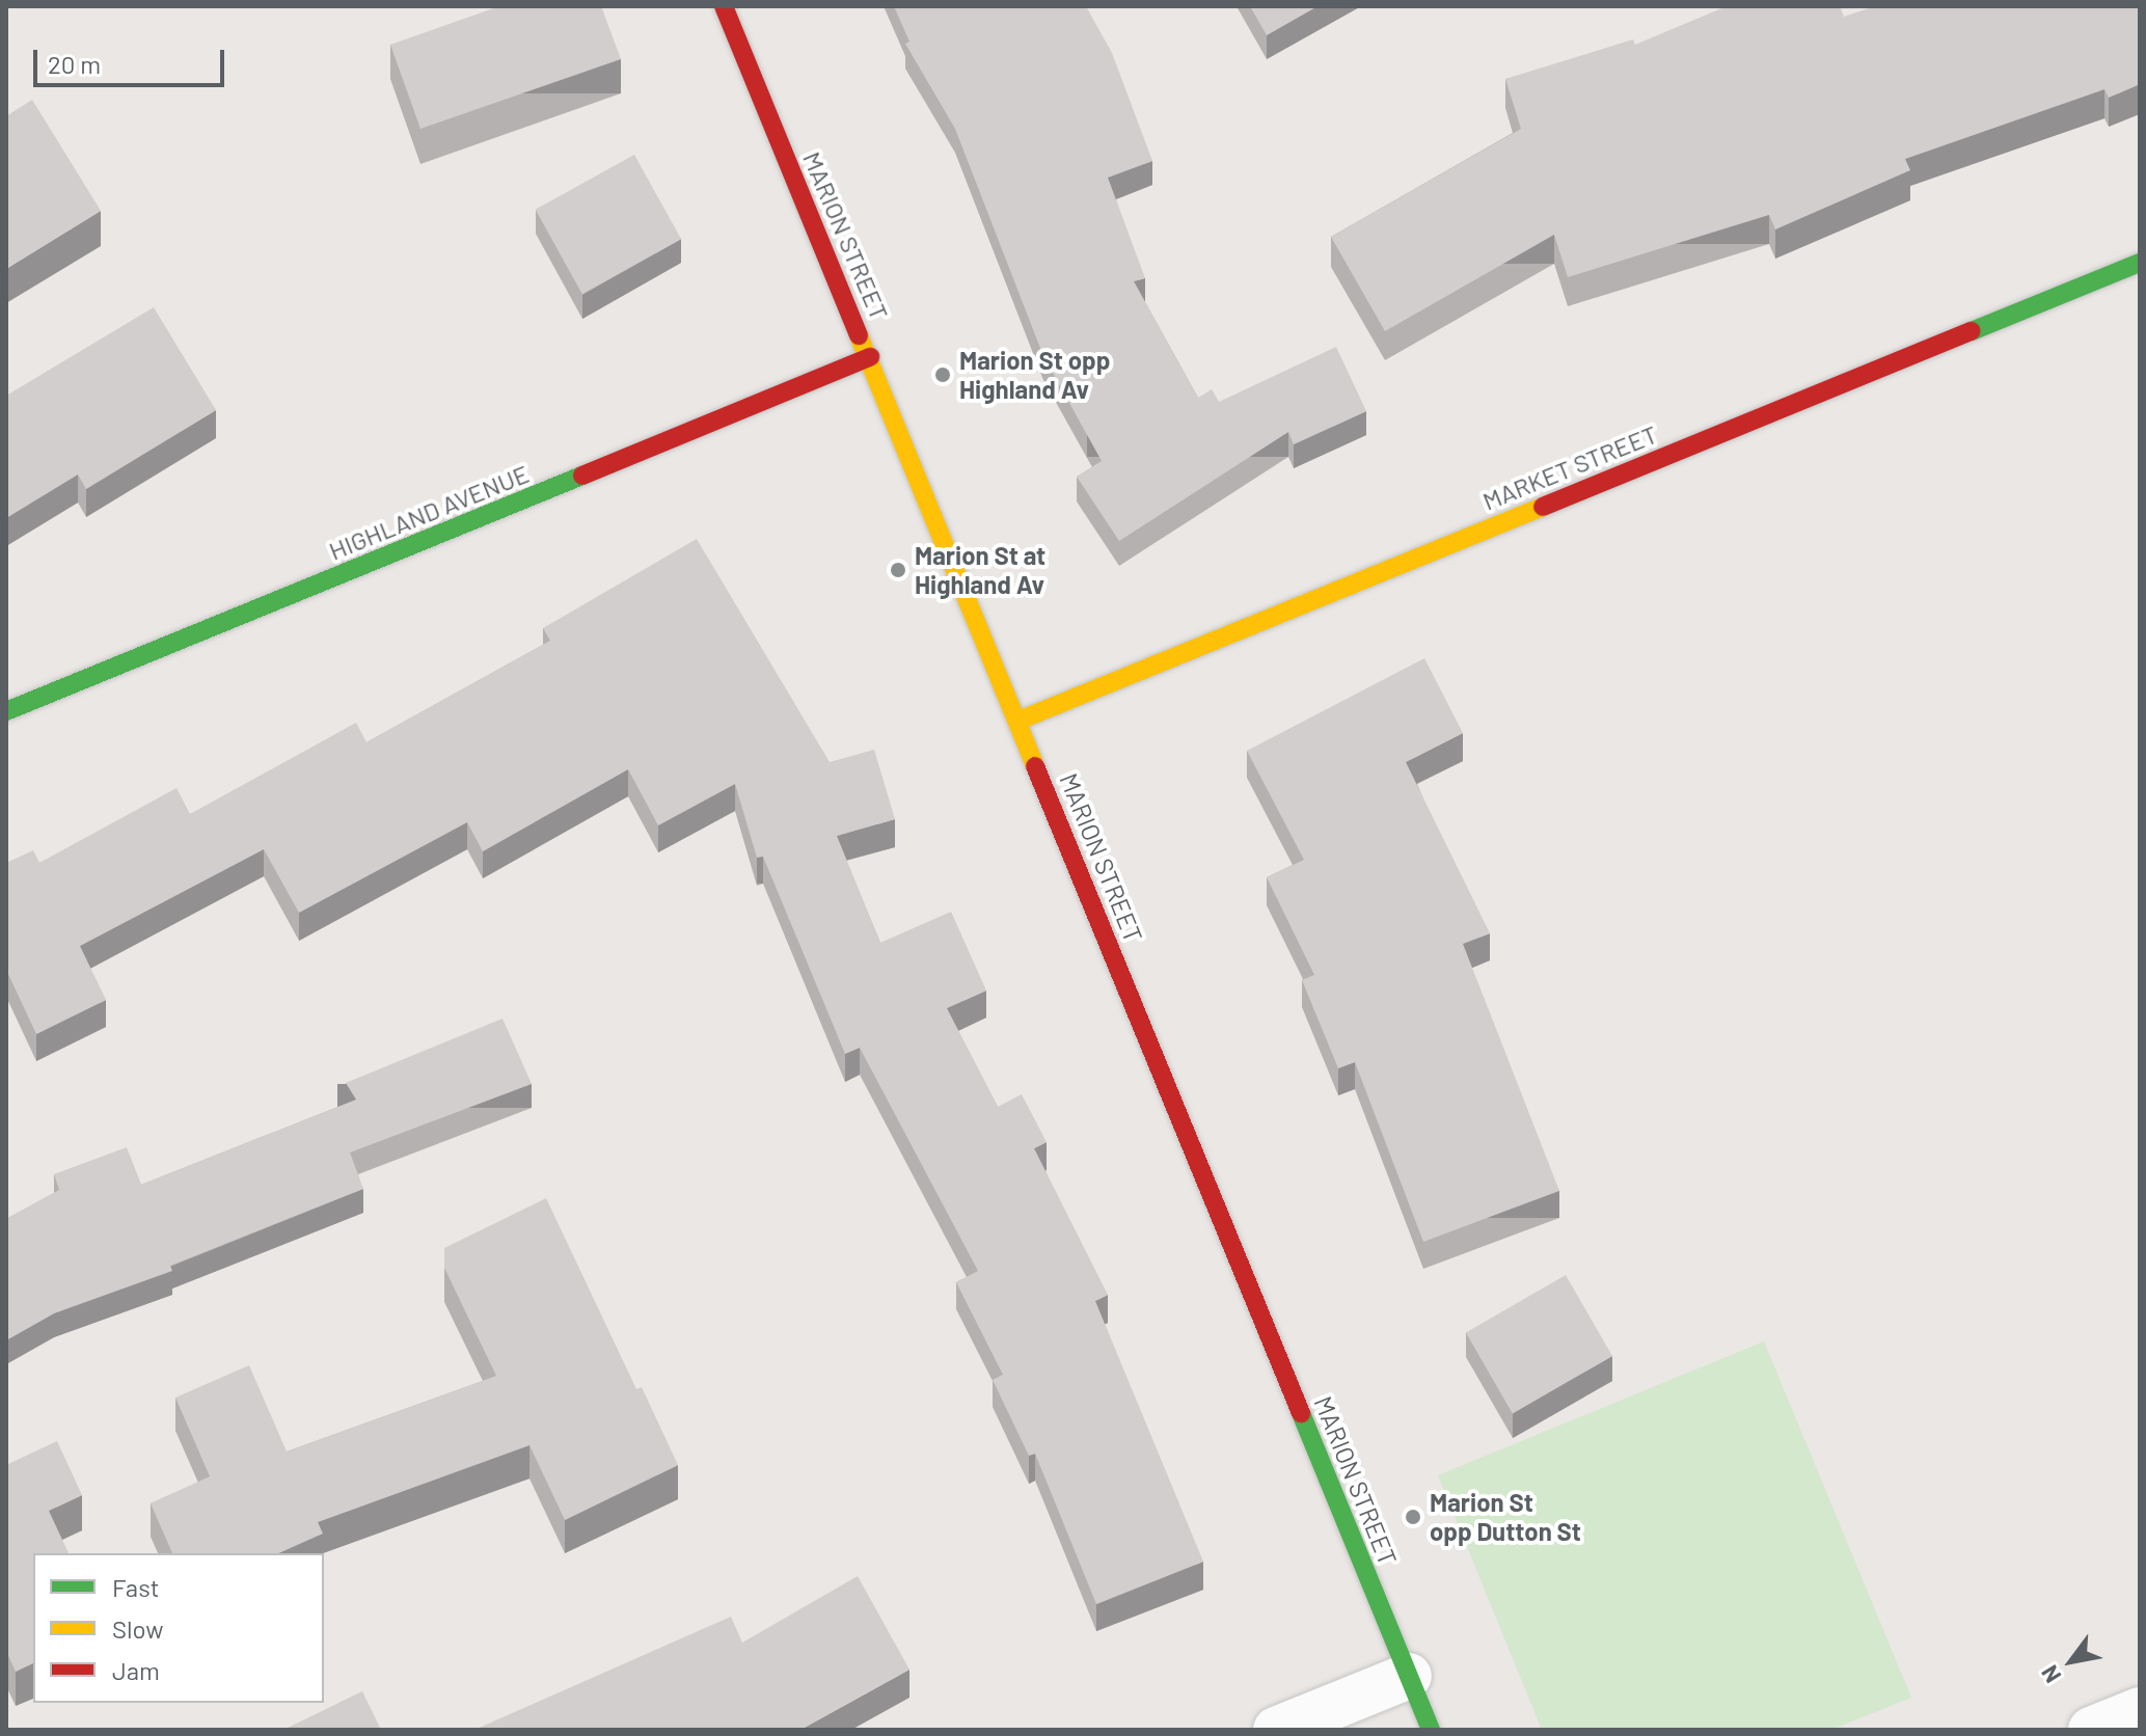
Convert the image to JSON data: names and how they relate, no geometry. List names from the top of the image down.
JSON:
{
  "streets": {
    "street": ["MARION STREET", "MARKET STREET", "HIGHLAND AVENUE"]
  },
  "crossings": [
    ["MARION STREET", "MARKET STREET"],
    ["MARION STREET", "HIGHLAND AVENUE"]
  ],
  "places": ["Marion St opp Highland Av", "Marion St at Highland Av", "Marion St opp Dutton St"],
  "legend": ["Fast", "Slow", "Jam"],
  "scale_bar": "20 m",
  "north": "bottom left"
}
